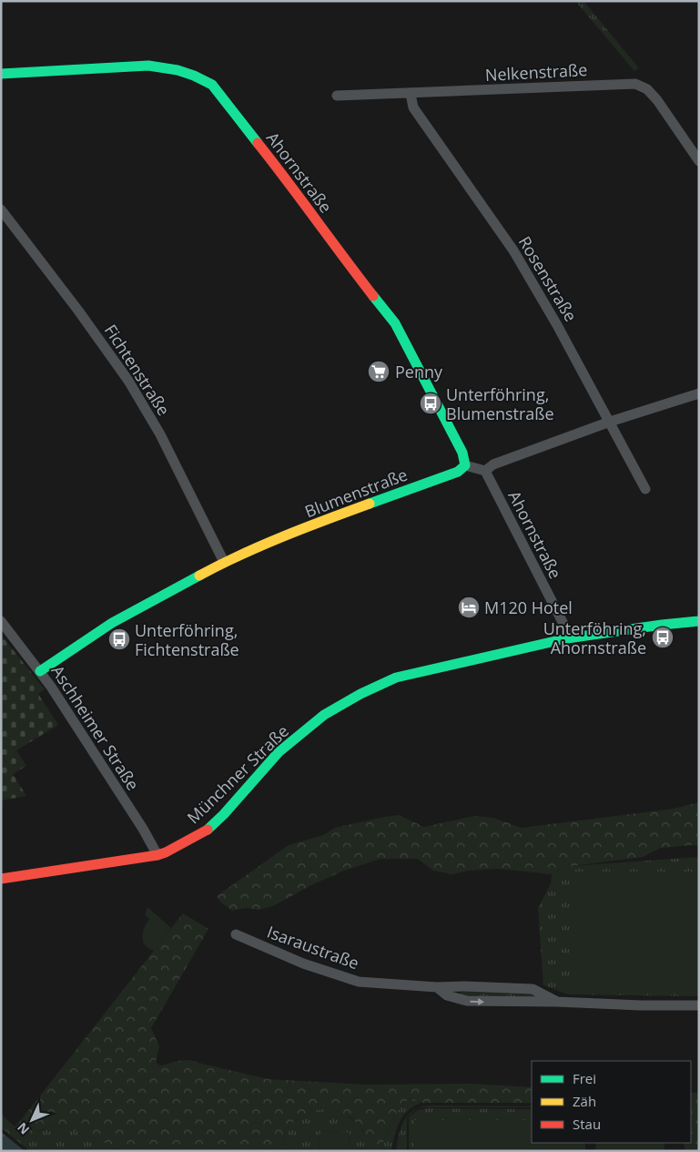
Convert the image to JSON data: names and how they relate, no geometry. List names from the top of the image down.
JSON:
{
  "streets": {
    "street": [
      "Nelkenstraße",
      "Ahornstraße",
      "Rosenstraße",
      "Fichtenstraße",
      "Blumenstraße",
      "Aschheimer Straße",
      "Münchner Straße",
      "Isaraustraße"
    ]
  },
  "crossings": [
    ["Nelkenstraße", "Rosenstraße"],
    ["Ahornstraße", "Blumenstraße"],
    ["Ahornstraße", "Münchner Straße"],
    ["Fichtenstraße", "Blumenstraße"],
    ["Blumenstraße", "Aschheimer Straße"],
    ["Aschheimer Straße", "Münchner Straße"]
  ],
  "places": {
    "supermarket": ["Penny"],
    "bus stop": ["Unterföhring, Blumenstraße", "Unterföhring, Ahornstraße", "Unterföhring, Fichtenstraße"],
    "hotel": ["M120 Hotel"]
  },
  "legend": ["Frei", "Zäh", "Stau"],
  "north": "bottom left"
}
